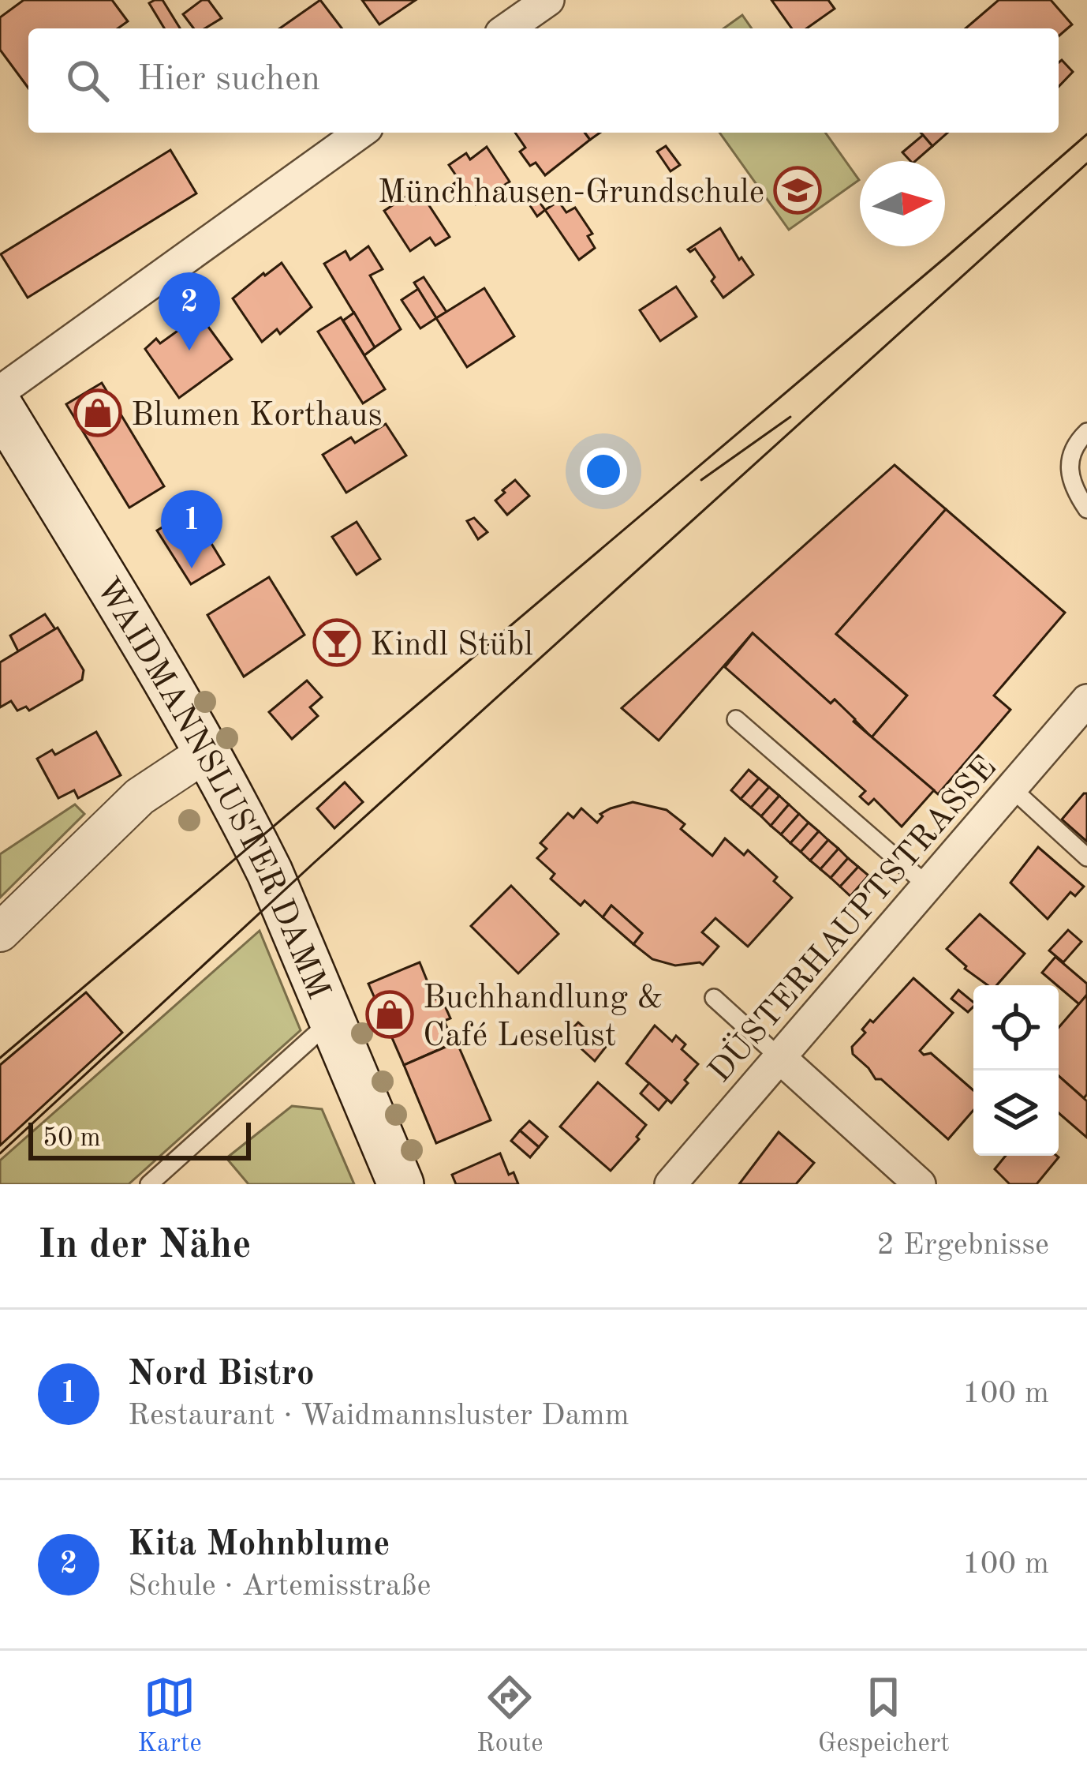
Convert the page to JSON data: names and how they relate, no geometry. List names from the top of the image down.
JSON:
{
  "streets": {
    "main road": ["WAIDMANNSLUSTER DAMM"],
    "street": ["DÜSTERHAUPTSTRASSE"]
  },
  "places": {
    "school or university": ["Münchhausen-Grundschule"],
    "shop": ["Blumen Korthaus", "Buchhandlung & Café Leselust"],
    "bar": ["Kindl Stübl"]
  },
  "scale_bar": "50 m",
  "north": "right",
  "page": {
    "search": "Hier suchen",
    "pins": ["2", "1"],
    "scale": "50 m",
    "heading": ["In der Nähe", "2 Ergebnisse"],
    "list": [
      {
        "mark": "1",
        "name": "Nord Bistro",
        "note": "Restaurant · Waidmannsluster Damm",
        "value": "100 m"
      },
      {
        "mark": "2",
        "name": "Kita Mohnblume",
        "note": "Schule · Artemisstraße",
        "value": "100 m"
      }
    ],
    "nav": ["Karte", "Route", "Gespeichert"]
  }
}
